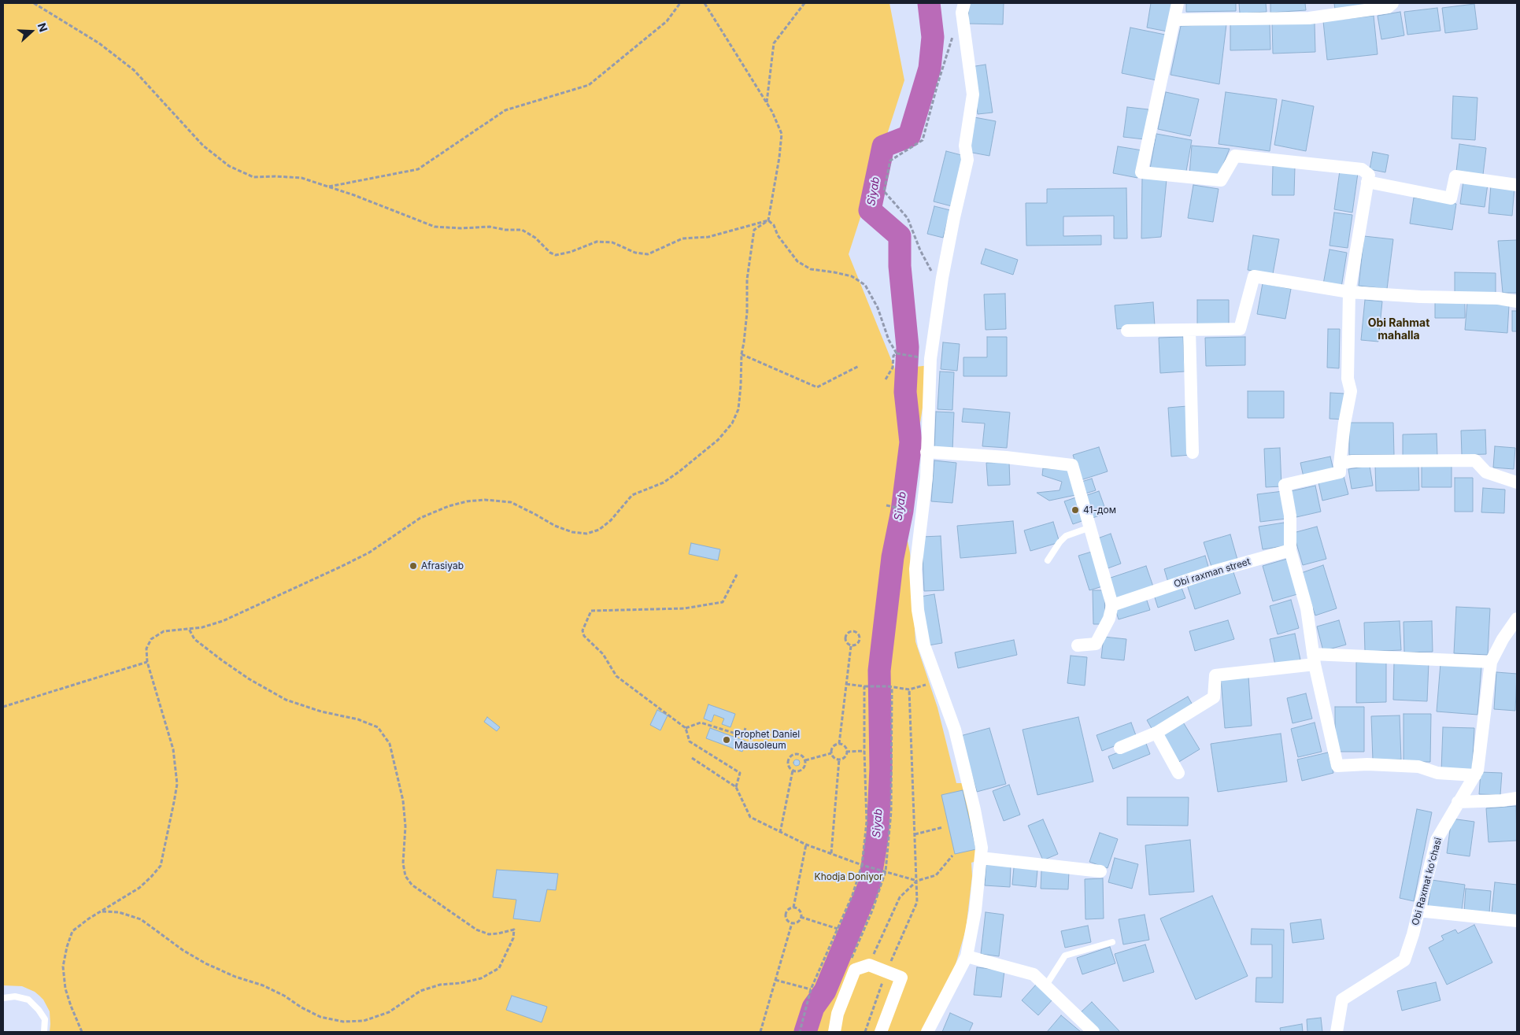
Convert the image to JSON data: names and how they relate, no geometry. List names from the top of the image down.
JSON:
{
  "streets": {
    "street": ["Obi raxman street", "Obi Raxmat ko'chasi"]
  },
  "districts": ["Obi Rahmat mahalla"],
  "water": ["Siyab"],
  "parks": ["Khodja Doniyor"],
  "places": ["41-дом", "Afrasiyab", "Prophet Daniel Mausoleum"],
  "north": "right"
}
